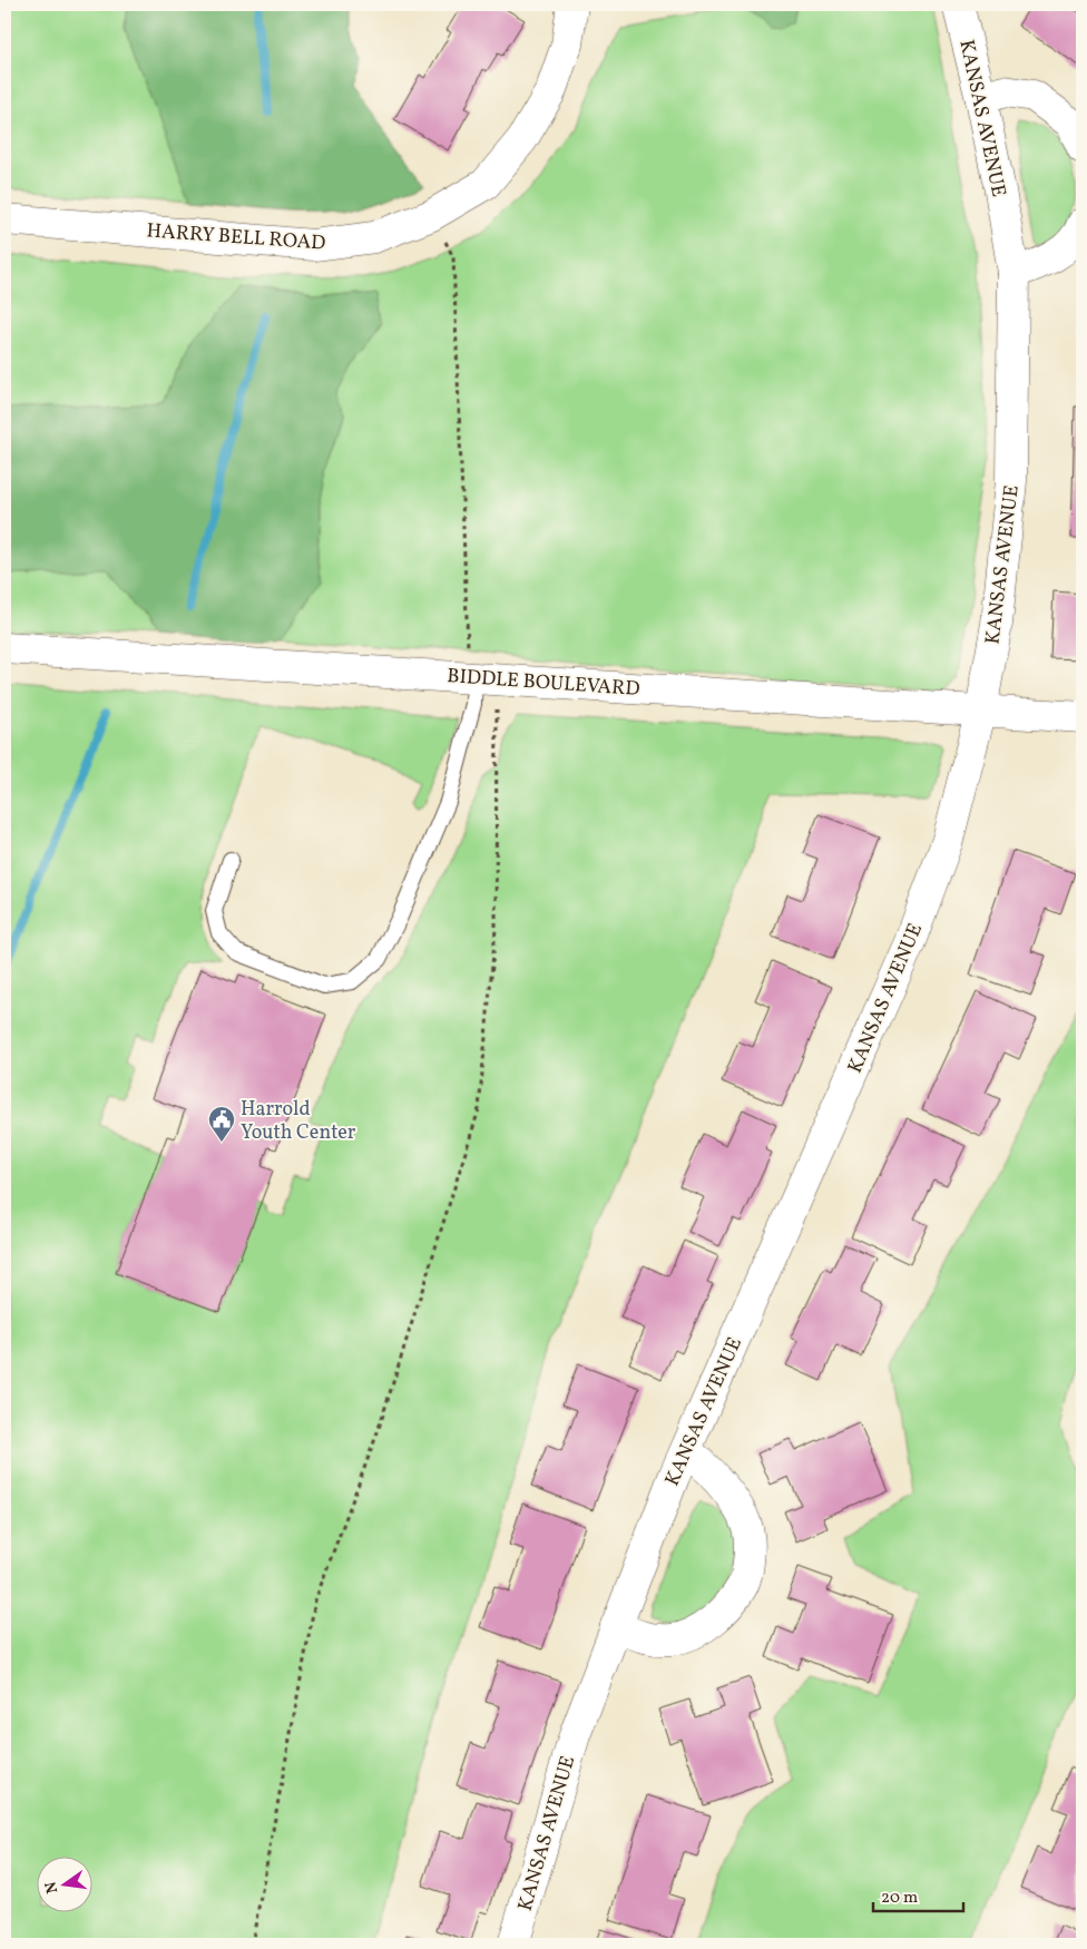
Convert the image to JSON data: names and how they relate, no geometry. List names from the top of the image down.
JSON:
{
  "streets": {
    "street": ["KANSAS AVENUE", "HARRY BELL ROAD", "BIDDLE BOULEVARD"]
  },
  "crossings": [
    ["KANSAS AVENUE", "BIDDLE BOULEVARD"]
  ],
  "places": {
    "public building": ["Harrold Youth Center"]
  },
  "scale_bar": "20 m",
  "north": "left"
}
